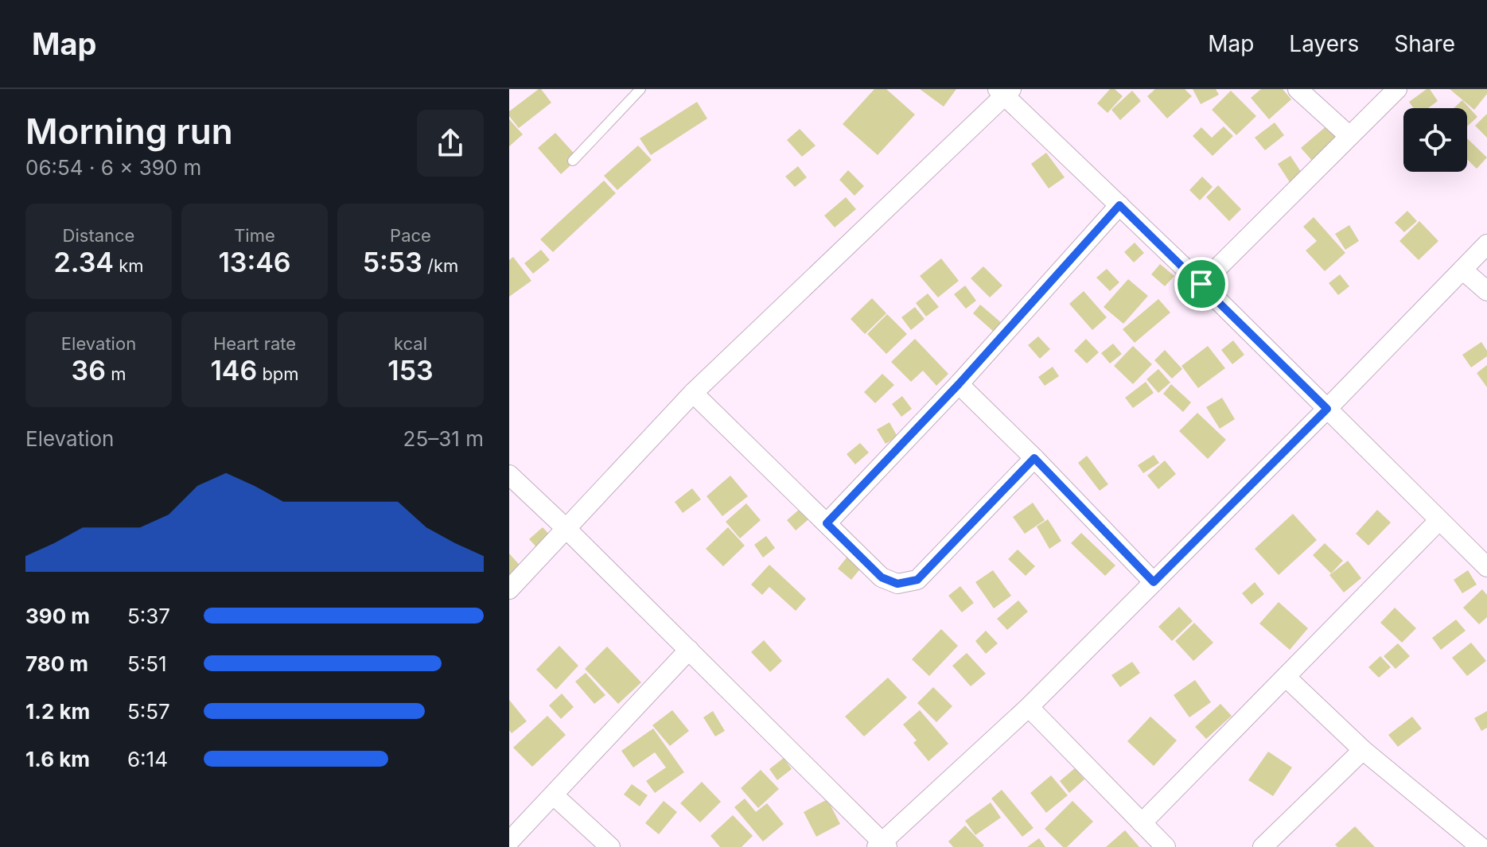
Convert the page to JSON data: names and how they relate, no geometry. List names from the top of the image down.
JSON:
{
  "page": {
    "header": "Map",
    "nav": ["Map", "Layers", "Share"],
    "heading": ["Morning run", "06:54 · 6 × 390 m"],
    "stats": [
      ["Distance", "2.34 km"],
      ["Time", "13:46"],
      ["Pace", "5:53 /km"],
      ["Elevation", "36 m"],
      ["Heart rate", "146 bpm"],
      ["kcal", "153"]
    ],
    "chart": ["Elevation", "25–31 m"],
    "list": [
      {
        "name": "390 m",
        "note": "5:37"
      },
      {
        "name": "780 m",
        "note": "5:51"
      },
      {
        "name": "1.2 km",
        "note": "5:57"
      },
      {
        "name": "1.6 km",
        "note": "6:14"
      }
    ]
  }
}
